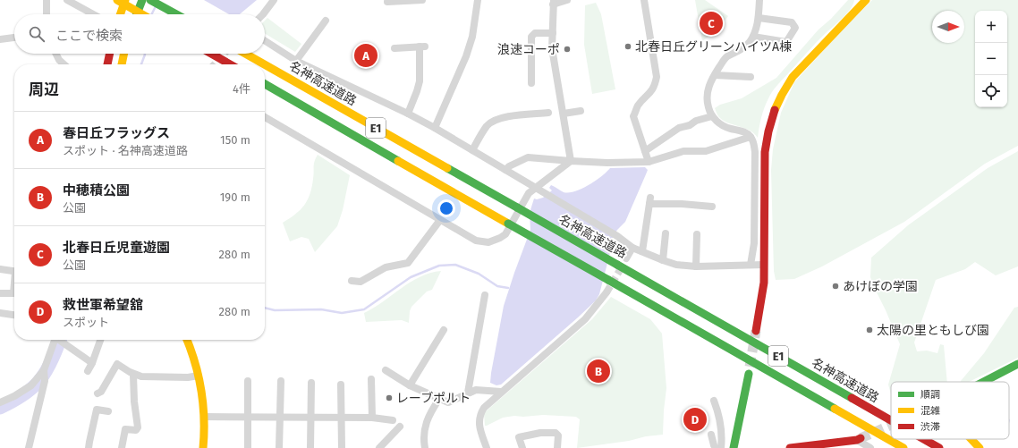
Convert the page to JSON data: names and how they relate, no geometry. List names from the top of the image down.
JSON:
{
  "streets": {
    "main road": ["名神高速道路", "E1"]
  },
  "places": [
    "北春日丘グリーンハイツA棟",
    "浪速コーポ",
    "あけぼの学園",
    "太陽の里ともしび園",
    "レーブポルト"
  ],
  "legend": ["順調", "混雑", "渋滞"],
  "north": "right",
  "page": {
    "pins": [
      "C",
      "A",
      "B",
      "D"
    ],
    "map_buttons": ["+", "−"],
    "search": "ここで検索",
    "heading": ["周辺", "4件"],
    "list": [
      {
        "mark": "A",
        "name": "春日丘フラッグス",
        "note": "スポット · 名神高速道路",
        "value": "150 m"
      },
      {
        "mark": "B",
        "name": "中穂積公園",
        "note": "公園",
        "value": "190 m"
      },
      {
        "mark": "C",
        "name": "北春日丘児童遊園",
        "note": "公園",
        "value": "280 m"
      },
      {
        "mark": "D",
        "name": "救世軍希望舘",
        "note": "スポット",
        "value": "280 m"
      }
    ]
  }
}
